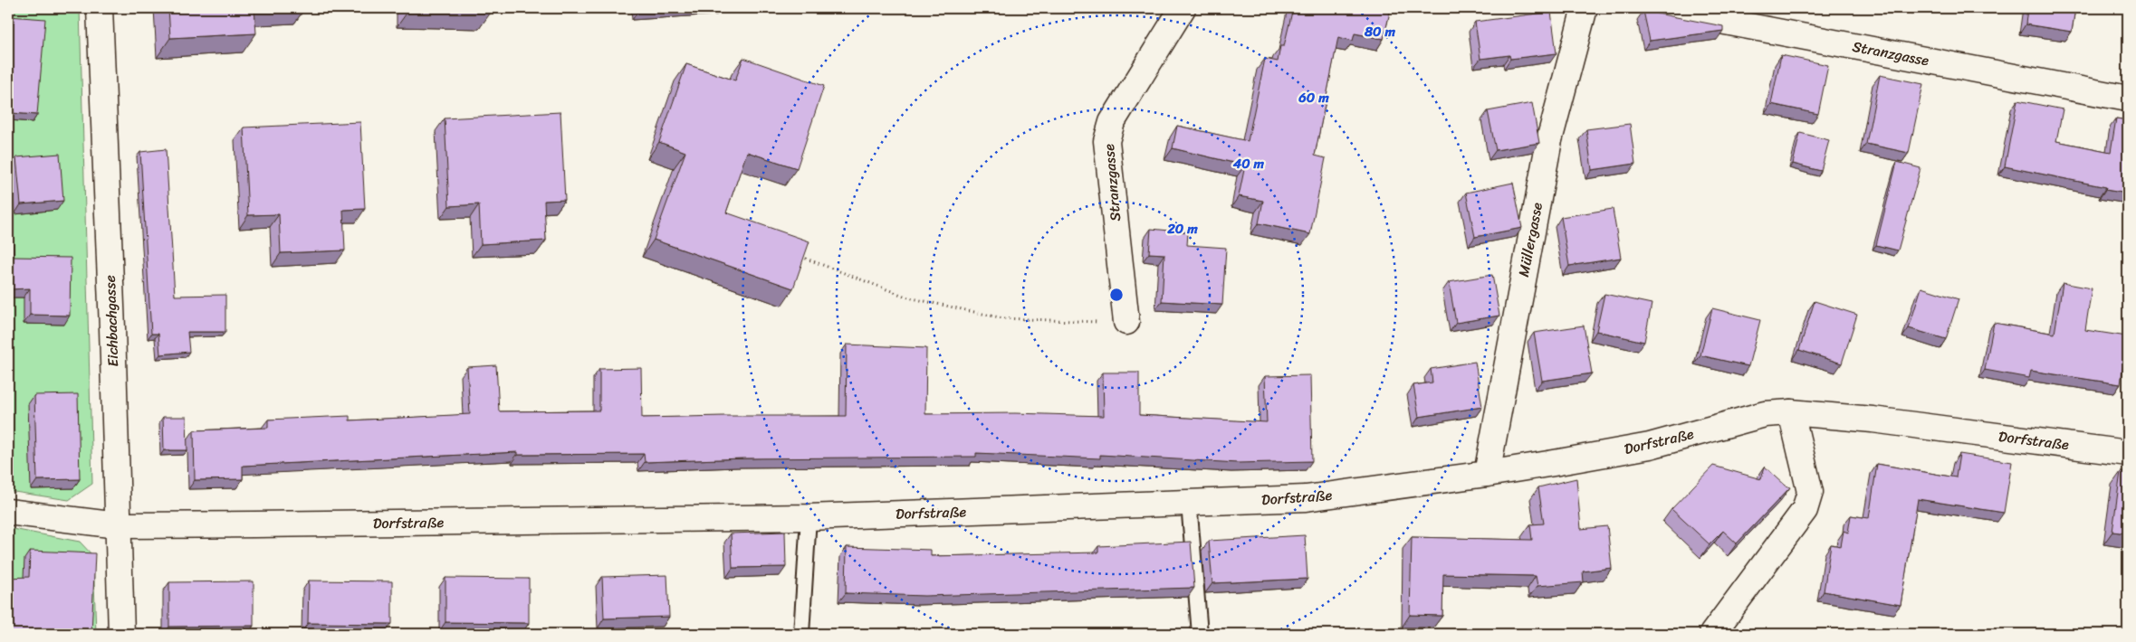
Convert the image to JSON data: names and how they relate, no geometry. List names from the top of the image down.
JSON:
{
  "streets": {
    "street": [
      "Stranzgasse",
      "Müllergasse",
      "Eichbachgasse",
      "Dorfstraße"
    ]
  },
  "crossings": [
    ["Müllergasse", "Dorfstraße"],
    ["Eichbachgasse", "Dorfstraße"]
  ],
  "rings": [
    "80 m",
    "60 m",
    "40 m",
    "20 m"
  ]
}
